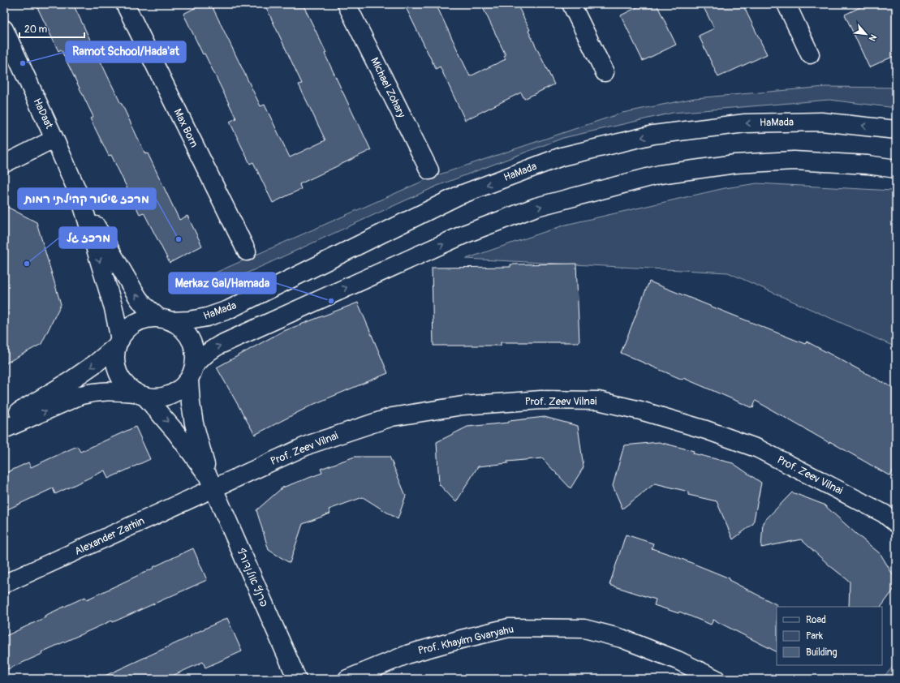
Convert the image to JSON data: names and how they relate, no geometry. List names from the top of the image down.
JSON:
{
  "streets": {
    "street": [
      "Michael Zohary",
      "HaDaat",
      "HaMada",
      "Max Born",
      "Prof. Zeev Vilnai",
      "Alexander Zarhin",
      "פרנץ אולנדורף",
      "Prof. Khayim Gvaryahu"
    ]
  },
  "crossings": [
    ["HaDaat", "HaMada"],
    ["HaDaat", "פרנץ אולנדורף"],
    ["HaMada", "פרנץ אולנדורף"],
    ["Prof. Zeev Vilnai", "Alexander Zarhin"],
    ["Prof. Zeev Vilnai", "פרנץ אולנדורף"],
    ["Alexander Zarhin", "פרנץ אולנדורף"]
  ],
  "places": [
    "Ramot School/Hada'at",
    "מרכז שיטור קהילתי רמות",
    "מרכז גל",
    "Merkaz Gal/Hamada"
  ],
  "legend": ["Road", "Park", "Building"],
  "scale_bar": "20 m",
  "north": "bottom right"
}
